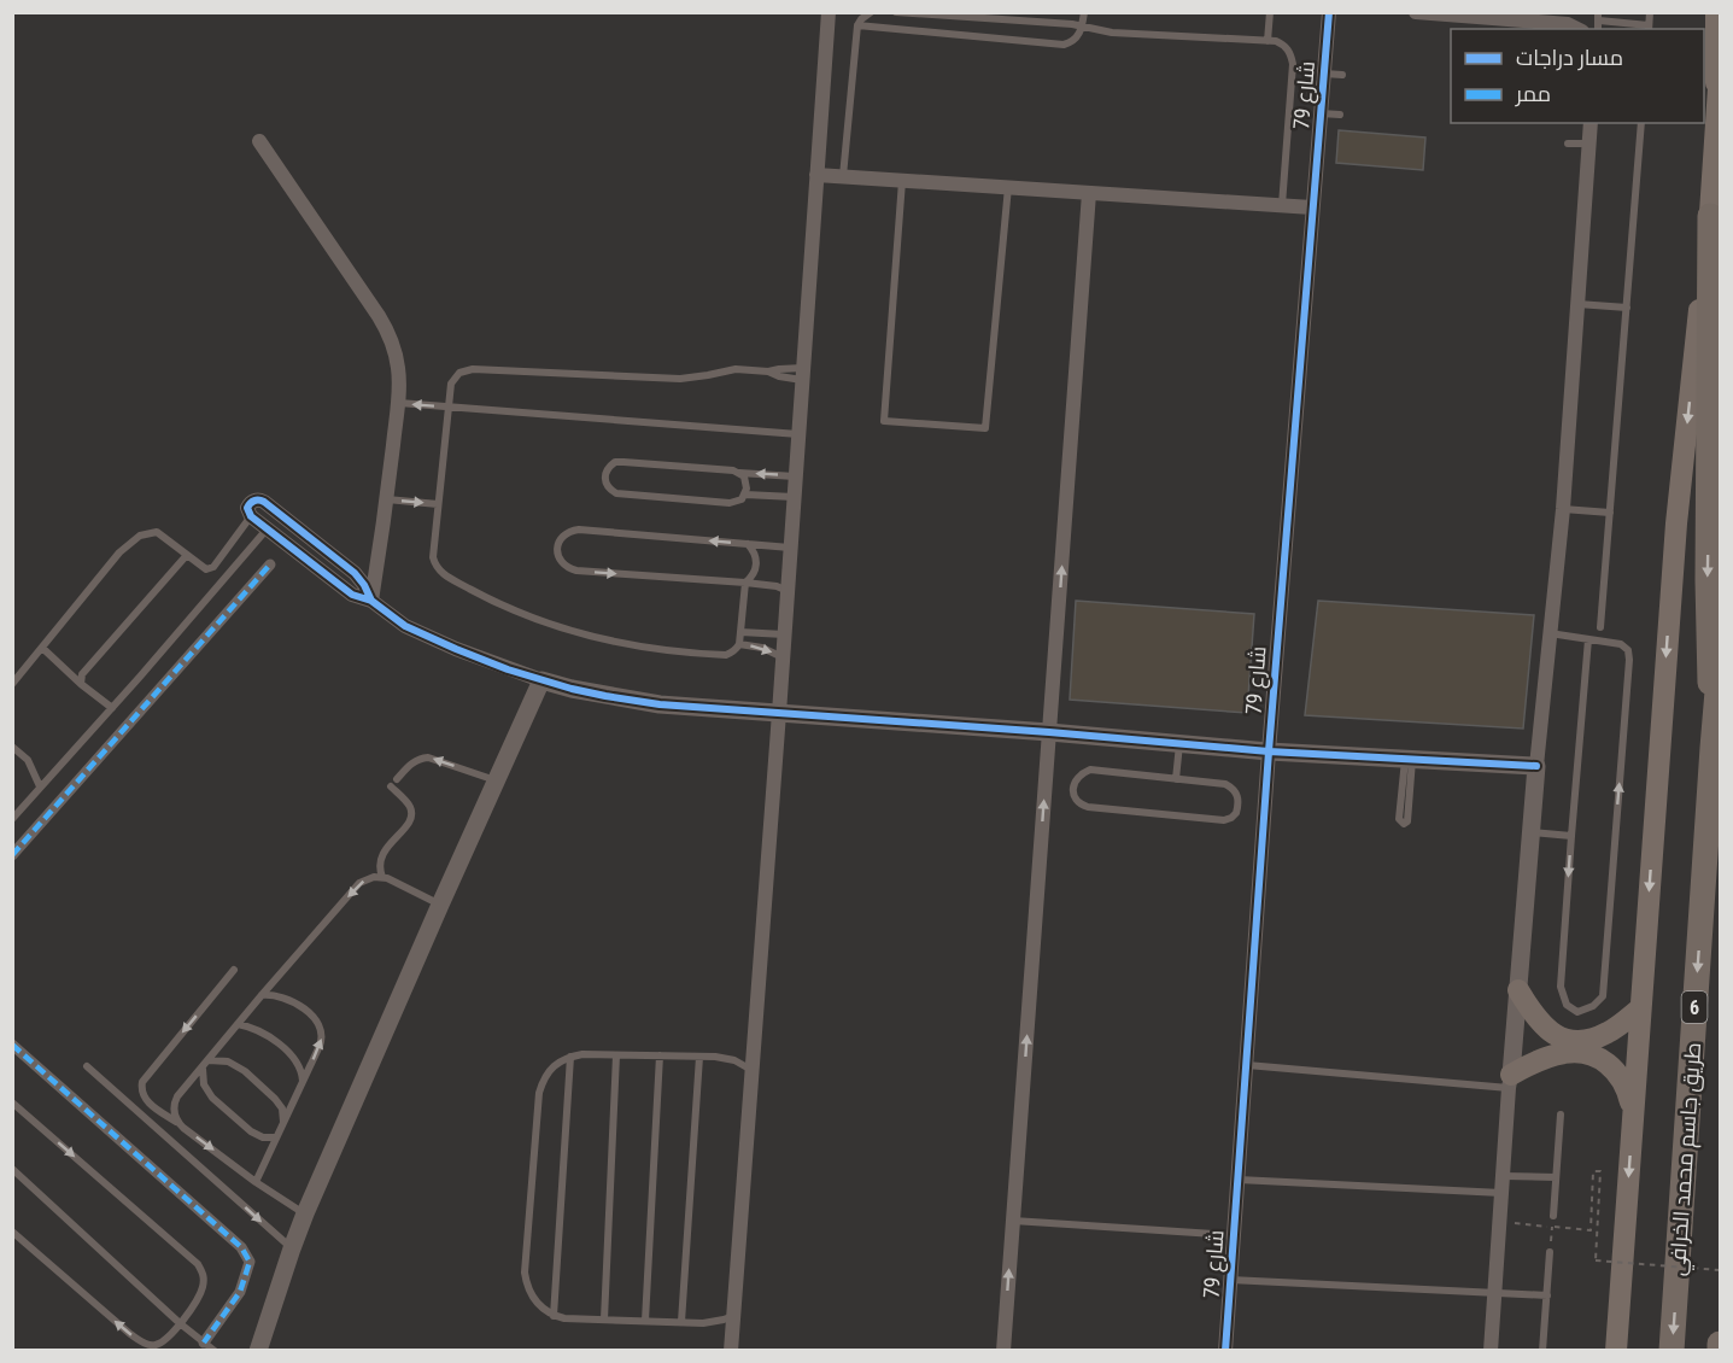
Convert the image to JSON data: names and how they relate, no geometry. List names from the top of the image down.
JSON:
{
  "streets": {
    "highway": ["6", "طريق جاسم محمد الخرافي"],
    "street": ["شارع 79"]
  },
  "one_way": ["طريق جاسم محمد الخرافي"],
  "legend": ["مسار دراجات", "ممر"]
}
